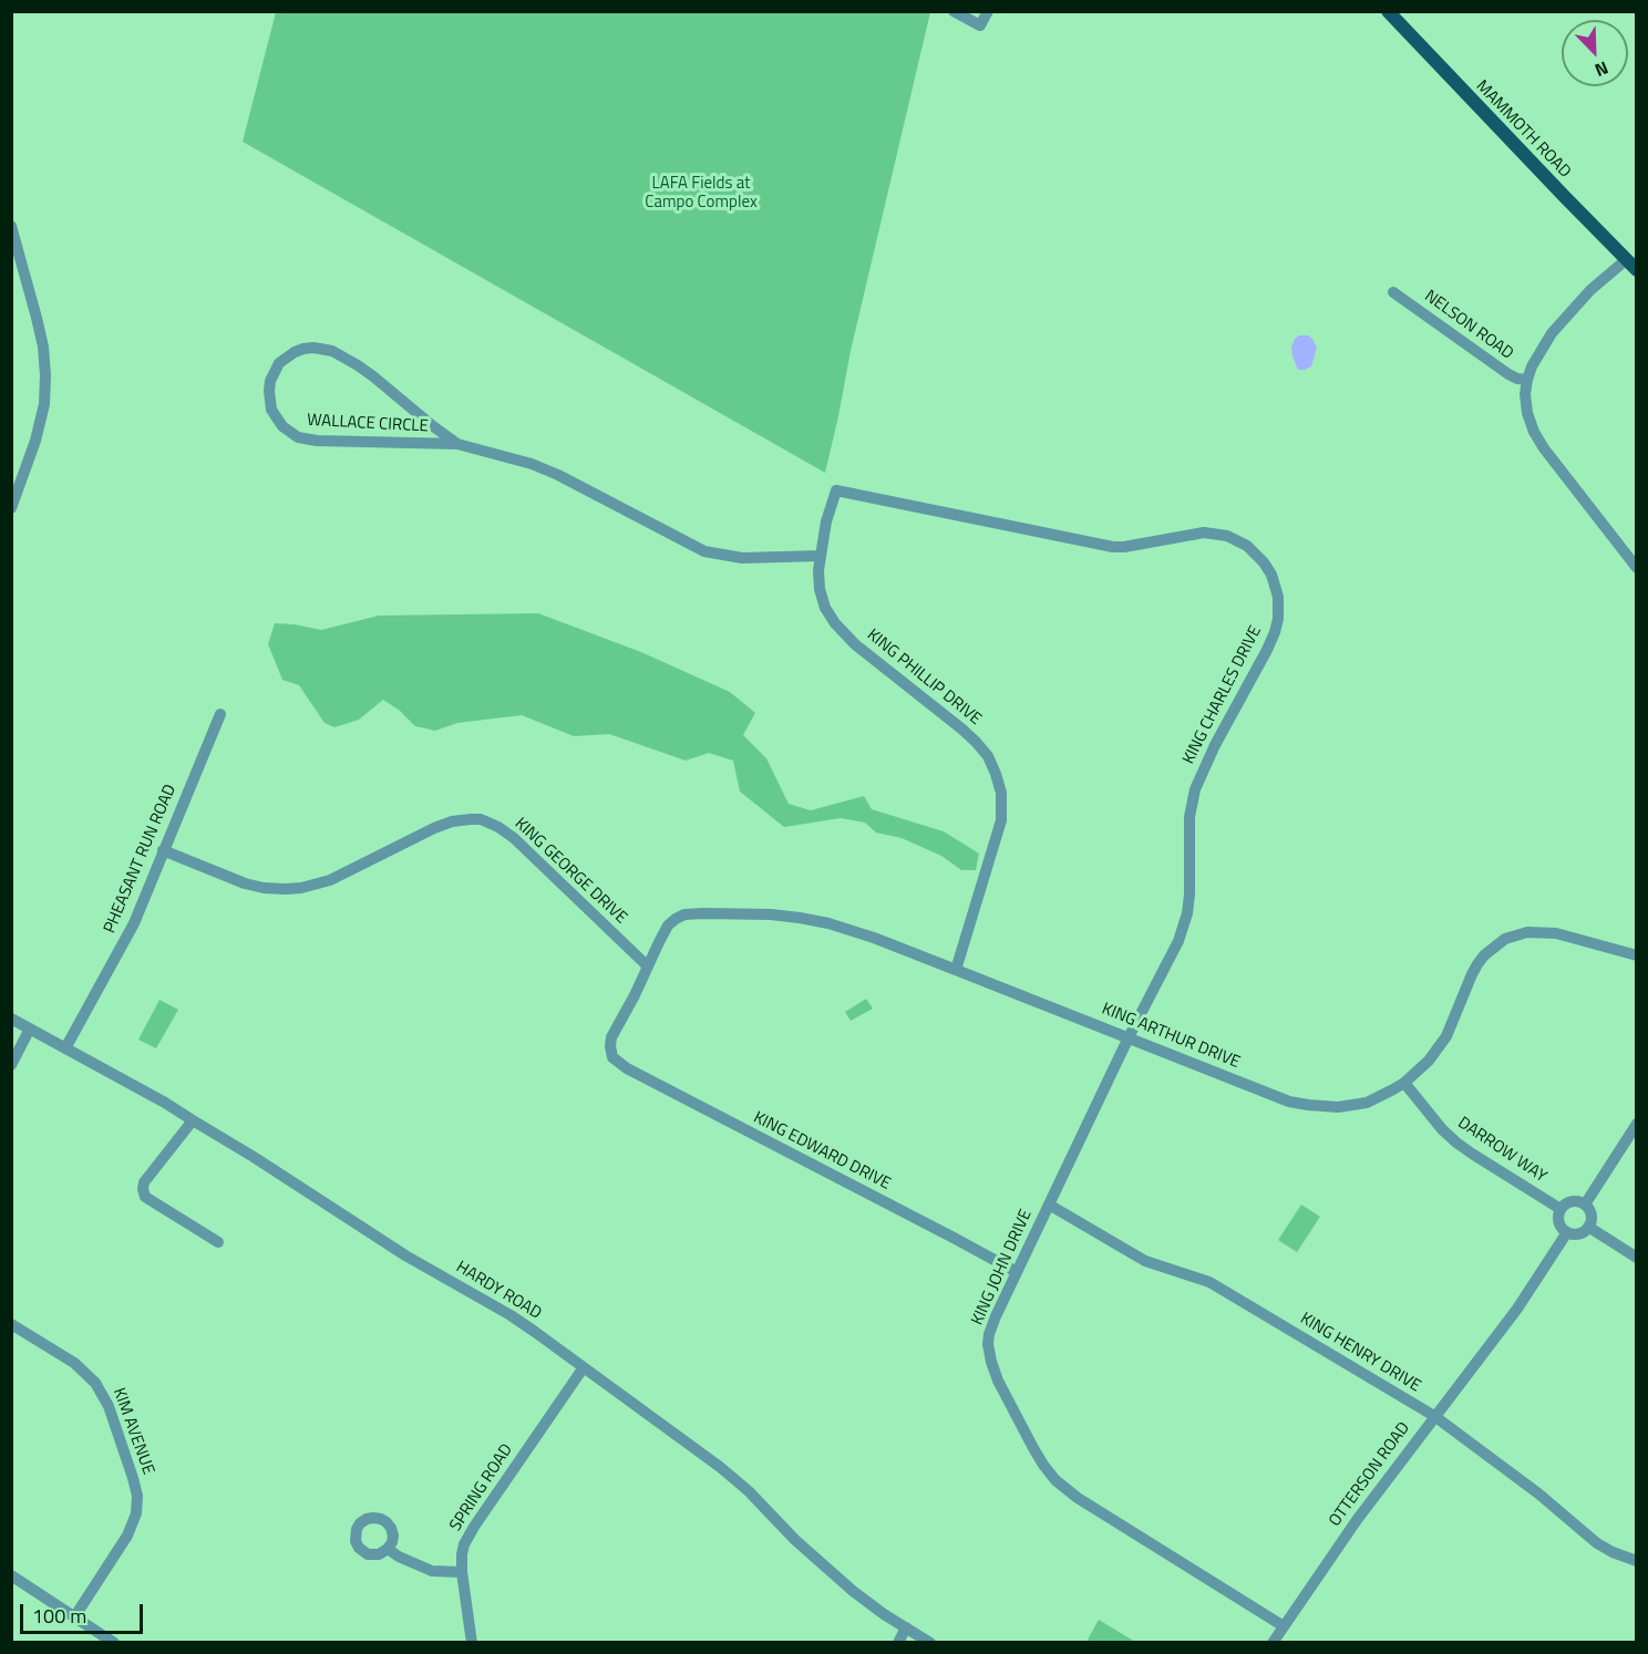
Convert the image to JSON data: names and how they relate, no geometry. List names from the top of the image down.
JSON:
{
  "streets": {
    "main road": ["MAMMOTH ROAD"],
    "street": [
      "NELSON ROAD",
      "WALLACE CIRCLE",
      "KING PHILLIP DRIVE",
      "KING CHARLES DRIVE",
      "PHEASANT RUN ROAD",
      "KING GEORGE DRIVE",
      "KING ARTHUR DRIVE",
      "DARROW WAY",
      "KING EDWARD DRIVE",
      "KING JOHN DRIVE",
      "HARDY ROAD",
      "KING HENRY DRIVE",
      "KIM AVENUE",
      "OTTERSON ROAD",
      "SPRING ROAD"
    ]
  },
  "crossings": [
    ["WALLACE CIRCLE", "KING PHILLIP DRIVE"],
    ["KING PHILLIP DRIVE", "KING CHARLES DRIVE"],
    ["KING PHILLIP DRIVE", "KING ARTHUR DRIVE"],
    ["KING CHARLES DRIVE", "KING ARTHUR DRIVE"],
    ["KING CHARLES DRIVE", "KING JOHN DRIVE"],
    ["PHEASANT RUN ROAD", "KING GEORGE DRIVE"],
    ["PHEASANT RUN ROAD", "HARDY ROAD"],
    ["KING GEORGE DRIVE", "KING ARTHUR DRIVE"],
    ["KING ARTHUR DRIVE", "DARROW WAY"],
    ["KING ARTHUR DRIVE", "KING EDWARD DRIVE"],
    ["KING ARTHUR DRIVE", "KING JOHN DRIVE"],
    ["DARROW WAY", "OTTERSON ROAD"],
    ["KING EDWARD DRIVE", "KING JOHN DRIVE"],
    ["KING JOHN DRIVE", "KING HENRY DRIVE"],
    ["KING JOHN DRIVE", "OTTERSON ROAD"],
    ["HARDY ROAD", "SPRING ROAD"],
    ["KING HENRY DRIVE", "OTTERSON ROAD"]
  ],
  "parks": ["LAFA Fields at Campo Complex"],
  "scale_bar": "100 m",
  "north": "bottom right"
}
